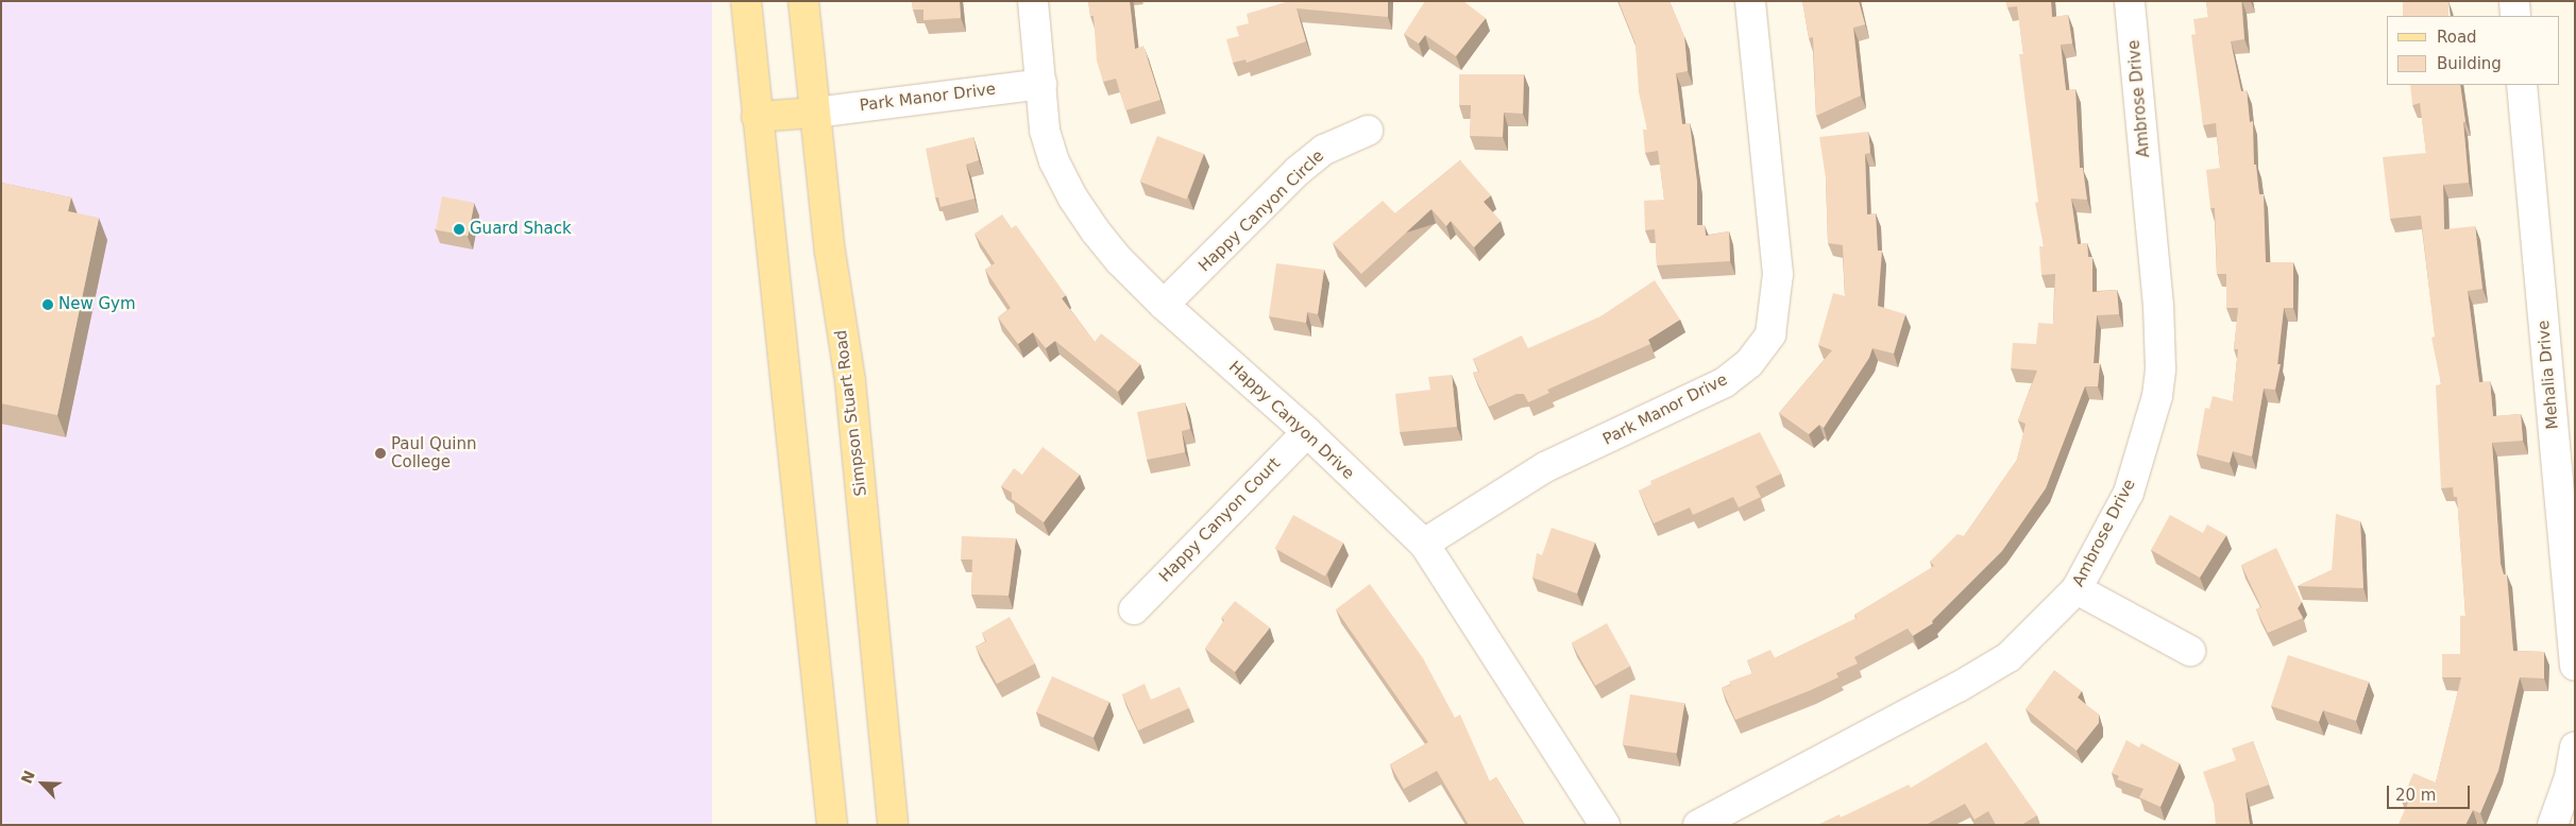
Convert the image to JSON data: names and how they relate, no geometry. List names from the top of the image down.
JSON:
{
  "streets": {
    "main road": ["Simpson Stuart Road"],
    "street": [
      "Park Manor Drive",
      "Ambrose Drive",
      "Happy Canyon Circle",
      "Mehalia Drive",
      "Happy Canyon Drive",
      "Happy Canyon Court"
    ]
  },
  "crossings": [
    ["Park Manor Drive", "Simpson Stuart Road"],
    ["Park Manor Drive", "Happy Canyon Drive"],
    ["Happy Canyon Circle", "Happy Canyon Drive"],
    ["Happy Canyon Drive", "Happy Canyon Court"]
  ],
  "places": ["Guard Shack", "New Gym", "Paul Quinn College"],
  "legend": ["Road", "Building"],
  "scale_bar": "20 m",
  "north": "top left"
}
